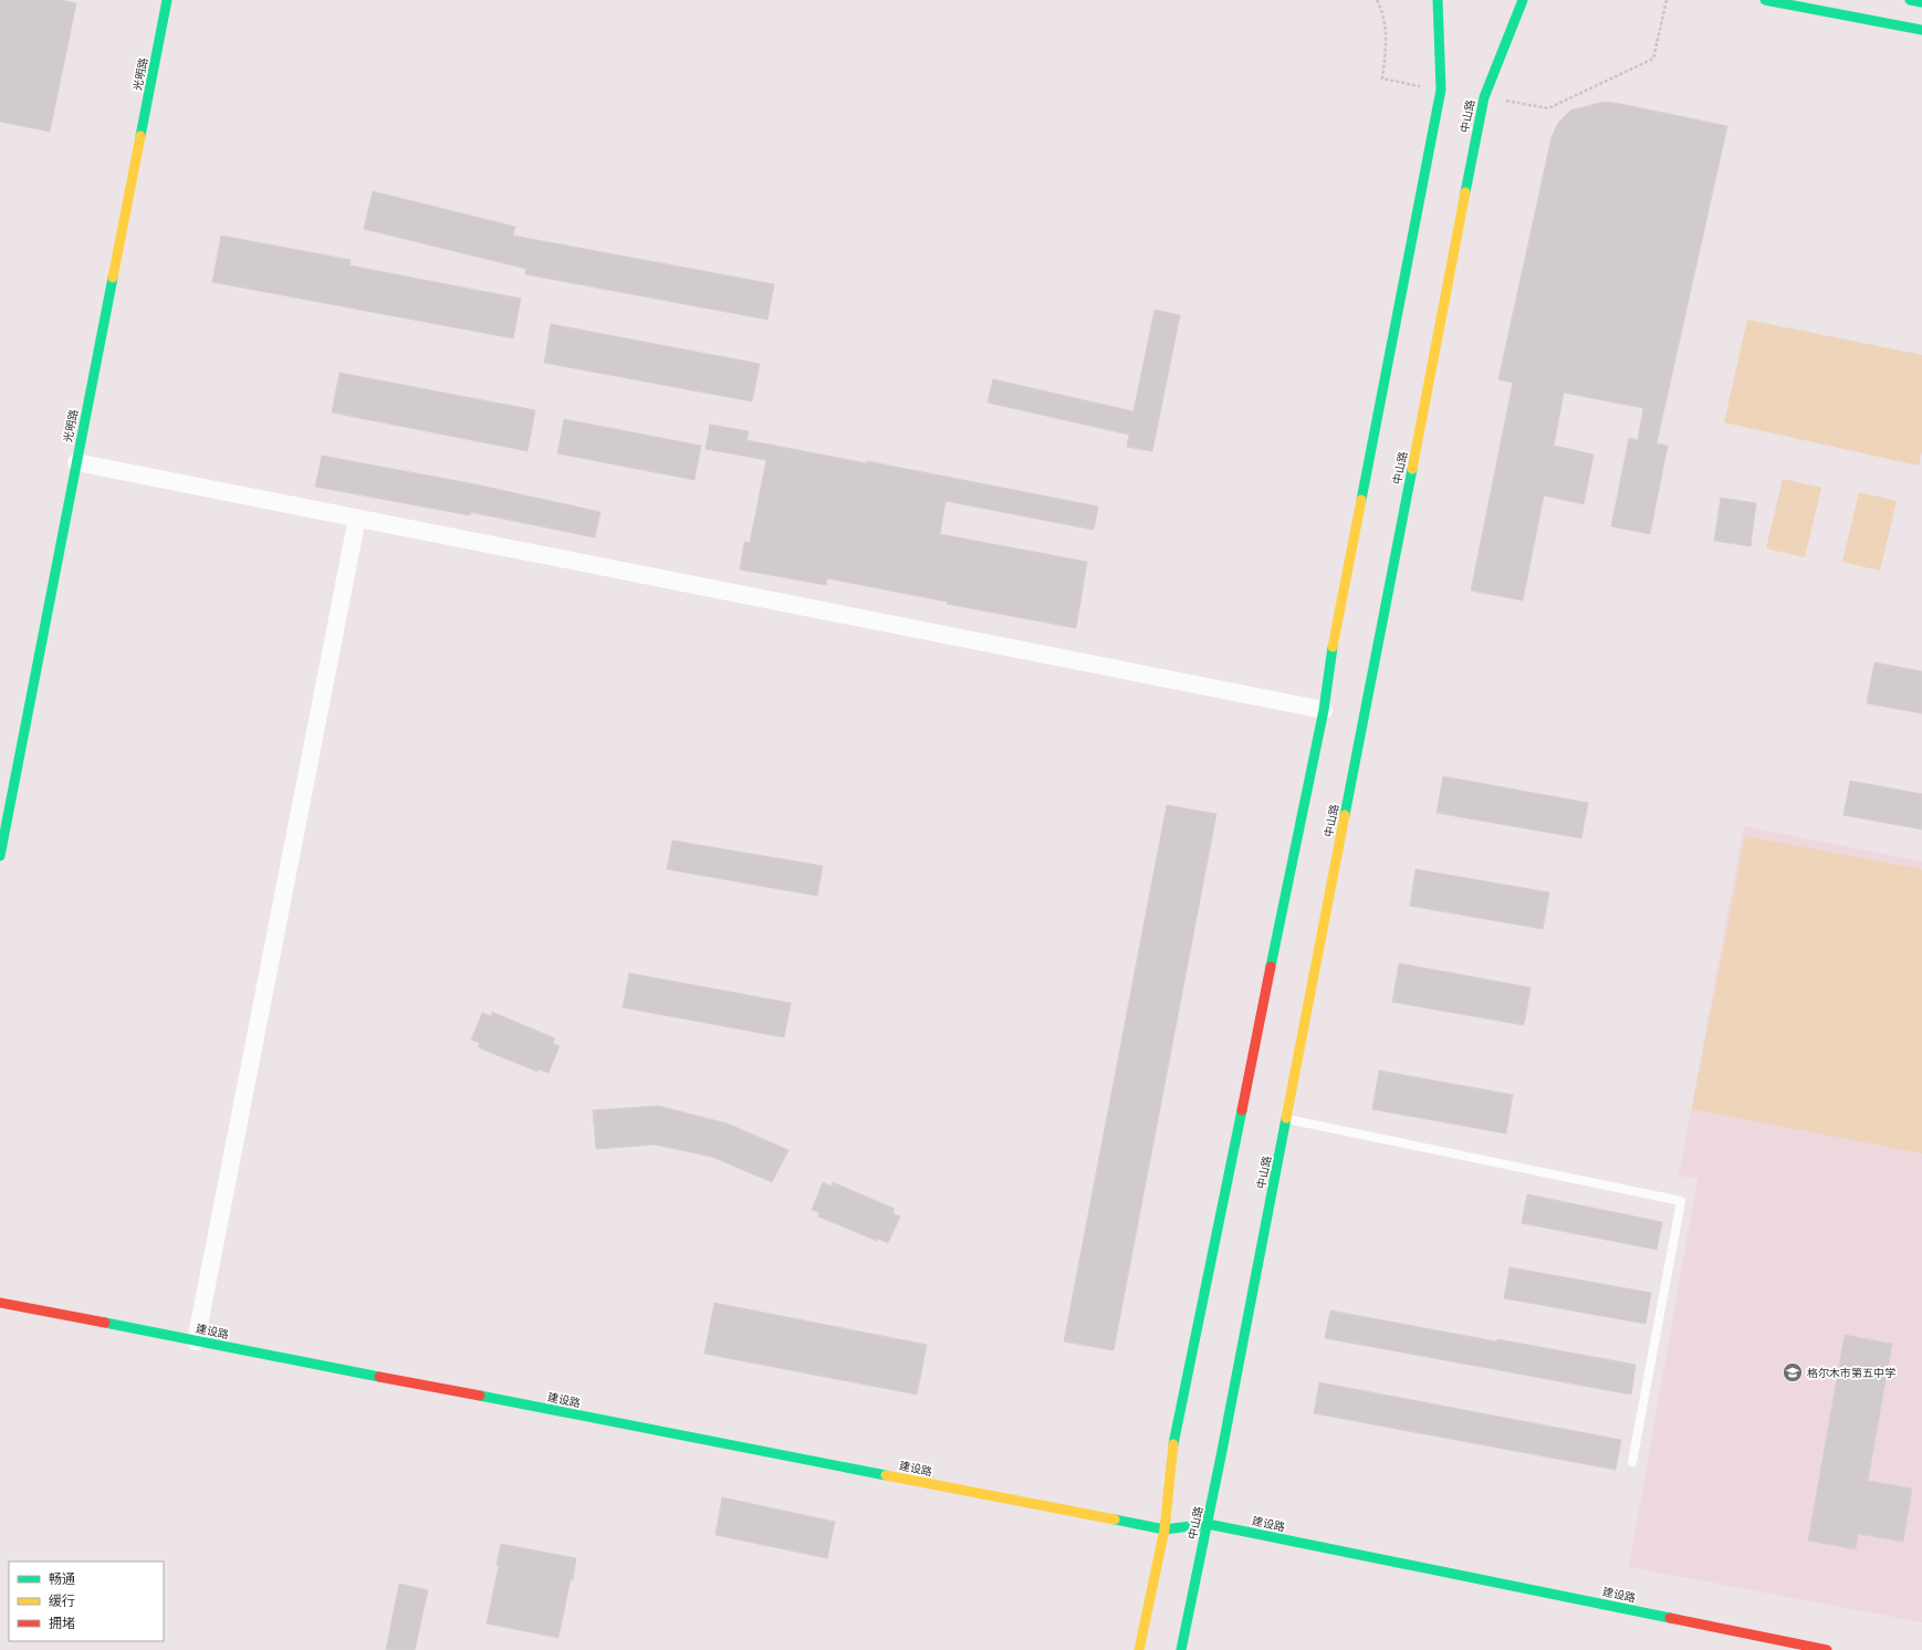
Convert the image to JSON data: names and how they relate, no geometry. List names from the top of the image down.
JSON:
{
  "streets": {
    "main road": ["光明路", "中山路", "建设路"]
  },
  "crossings": [
    ["中山路", "建设路"]
  ],
  "places": {
    "school or university": ["格尔木市第五中学"]
  },
  "legend": ["畅通", "缓行", "拥堵"]
}
